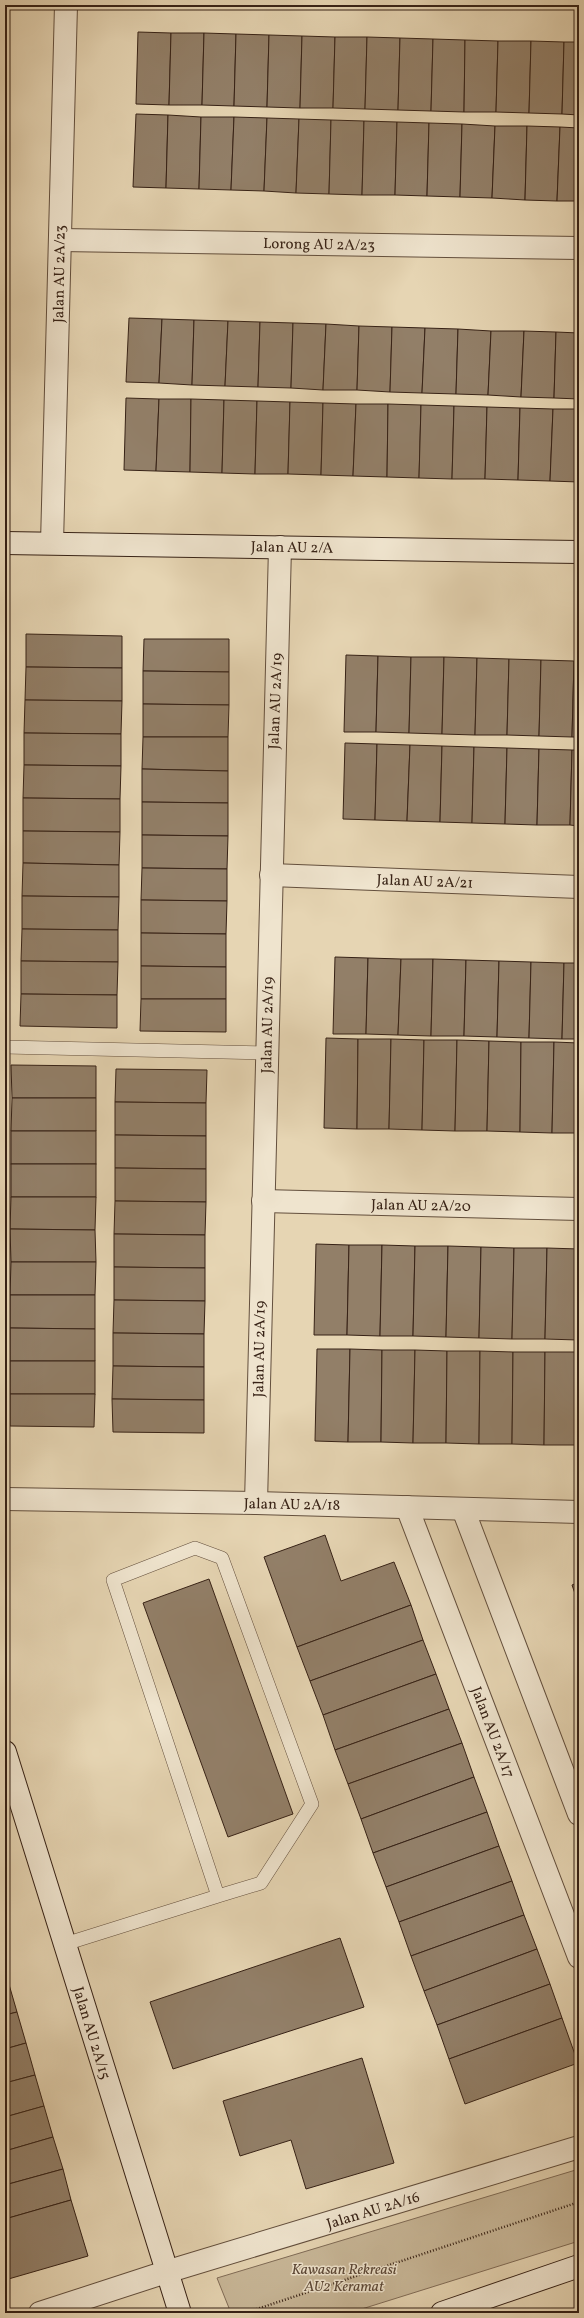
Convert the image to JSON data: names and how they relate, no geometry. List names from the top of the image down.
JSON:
{
  "streets": {
    "street": [
      "Lorong AU 2A/23",
      "Jalan AU 2A/23",
      "Jalan AU 2/A",
      "Jalan AU 2A/19",
      "Jalan AU 2A/21",
      "Jalan AU 2A/20",
      "Jalan AU 2A/18",
      "Jalan AU 2A/17",
      "Jalan AU 2A/15",
      "Jalan AU 2A/16"
    ]
  },
  "crossings": [
    ["Lorong AU 2A/23", "Jalan AU 2A/23"],
    ["Jalan AU 2A/23", "Jalan AU 2/A"],
    ["Jalan AU 2/A", "Jalan AU 2A/19"],
    ["Jalan AU 2A/19", "Jalan AU 2A/21"],
    ["Jalan AU 2A/19", "Jalan AU 2A/20"],
    ["Jalan AU 2A/19", "Jalan AU 2A/18"],
    ["Jalan AU 2A/18", "Jalan AU 2A/17"],
    ["Jalan AU 2A/15", "Jalan AU 2A/16"]
  ],
  "parks": ["Kawasan Rekreasi AU2 Keramat"]
}
